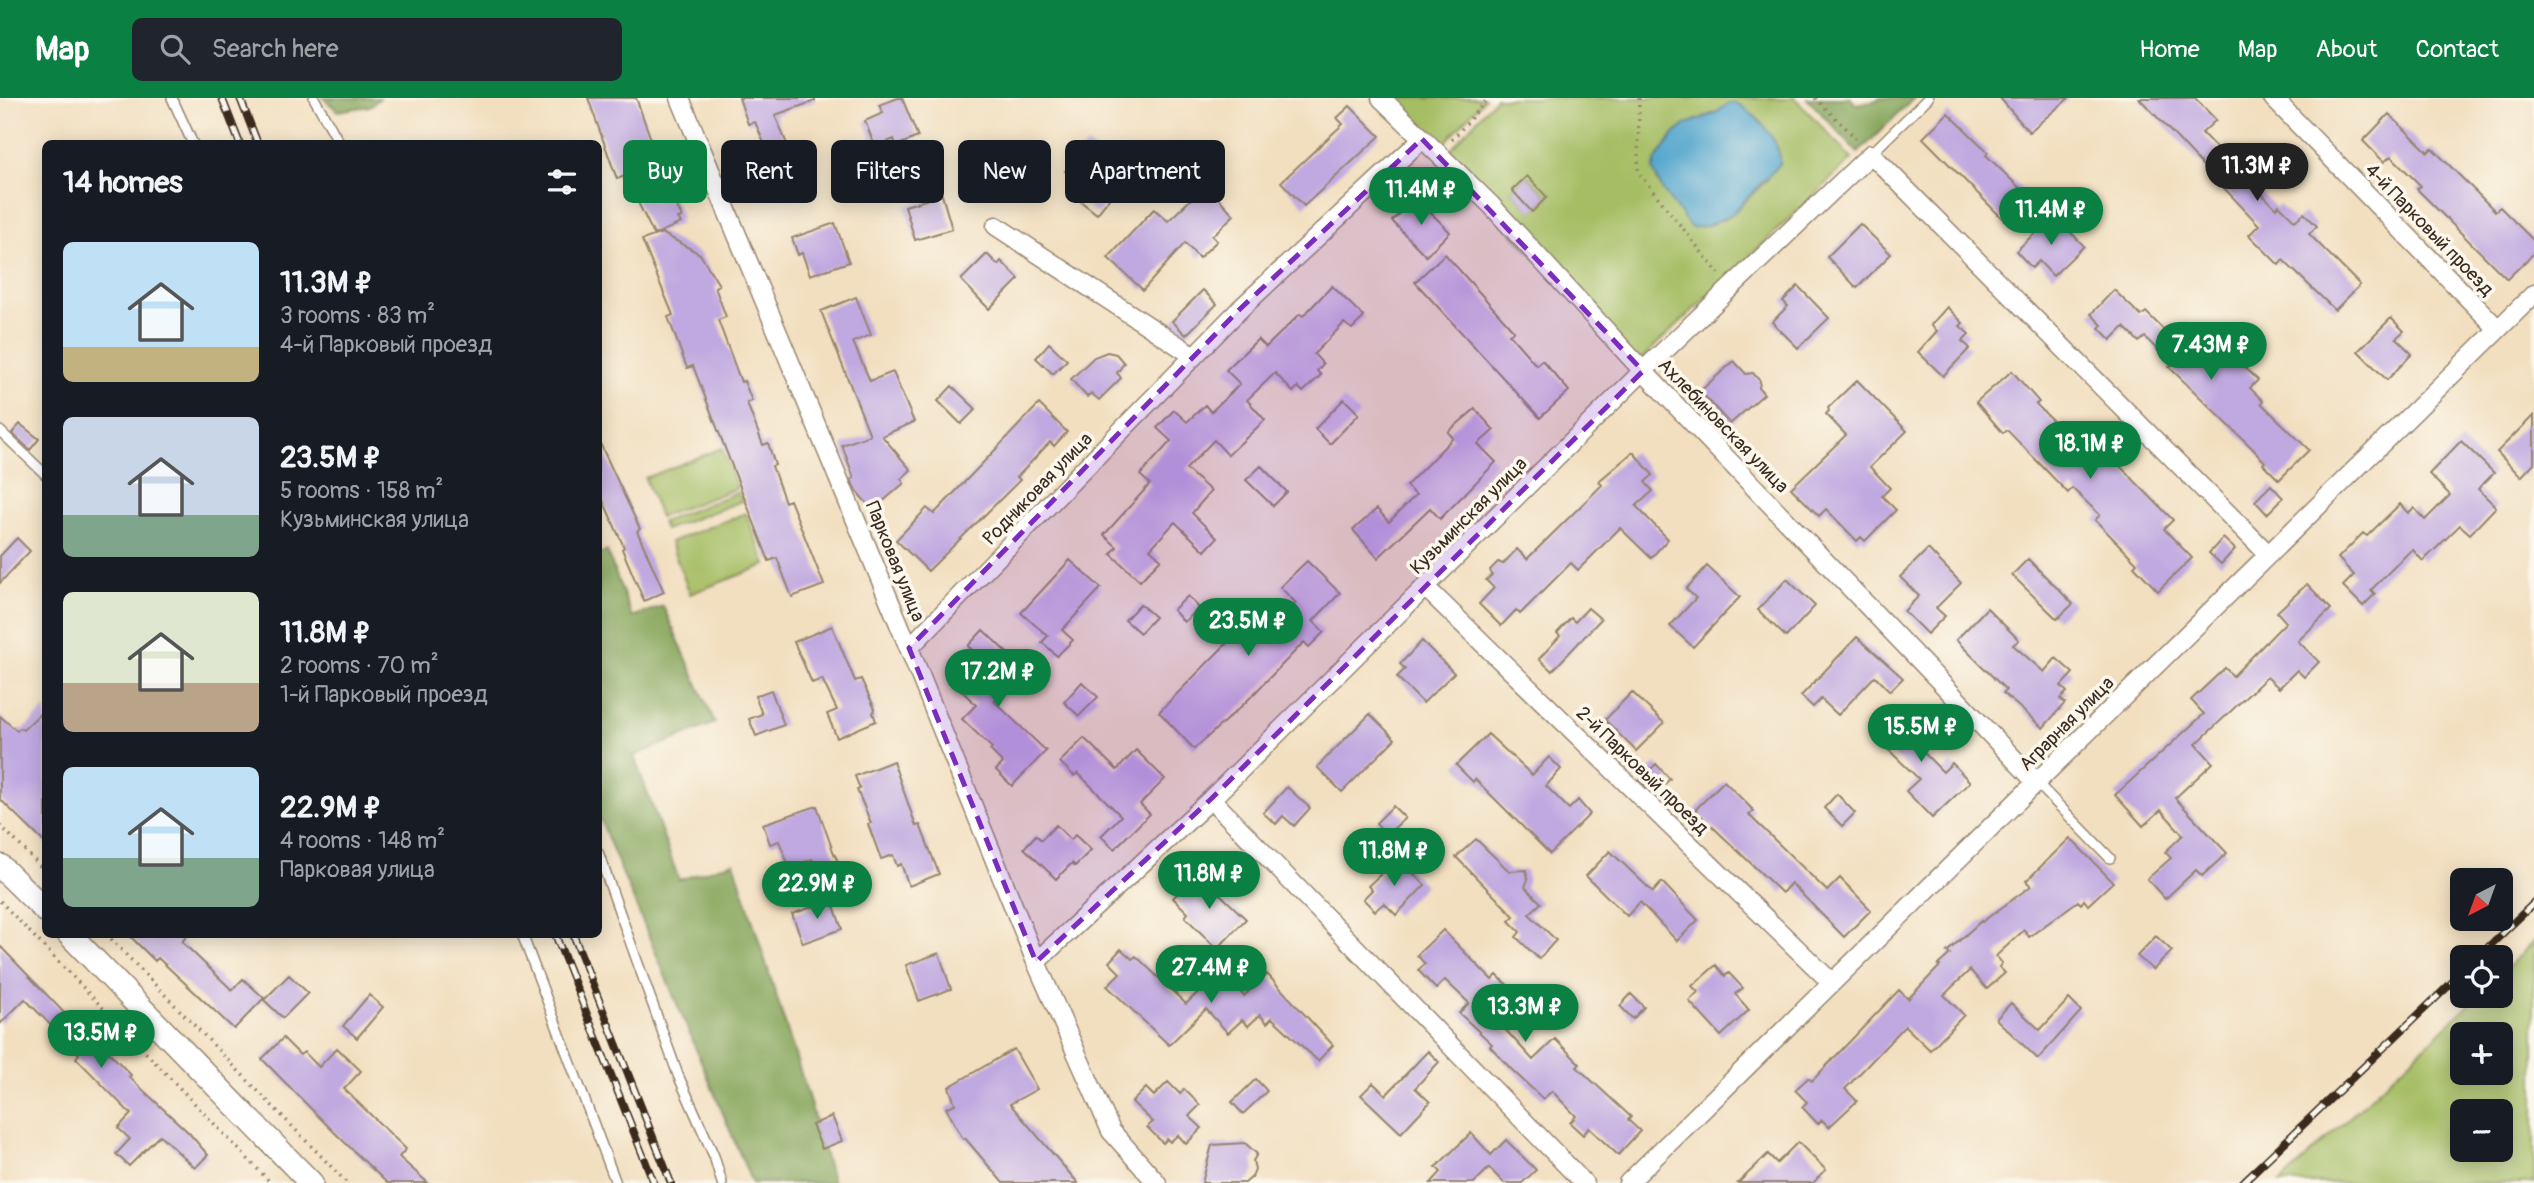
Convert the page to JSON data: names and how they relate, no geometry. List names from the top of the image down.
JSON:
{
  "streets": {
    "street": [
      "4-й Парковый проезд",
      "Ахлебиновская улица",
      "Родниковая улица",
      "Кузьминская улица",
      "Парковая улица",
      "Аграрная улица",
      "2-й Парковый проезд"
    ]
  },
  "crossings": [
    ["4-й Парковый проезд", "Аграрная улица"],
    ["Ахлебиновская улица", "Родниковая улица"],
    ["Ахлебиновская улица", "Кузьминская улица"],
    ["Ахлебиновская улица", "Аграрная улица"],
    ["Родниковая улица", "Парковая улица"],
    ["Кузьминская улица", "Парковая улица"],
    ["Кузьминская улица", "2-й Парковый проезд"],
    ["Аграрная улица", "2-й Парковый проезд"]
  ],
  "north": "bottom left",
  "page": {
    "header": "Map",
    "search": "Search here",
    "nav": [
      "Home",
      "Map",
      "About",
      "Contact"
    ],
    "chip": [
      "Buy",
      "Rent",
      "Filters",
      "New",
      "Apartment"
    ],
    "heading": "14 homes",
    "price": [
      "11.3M ₽",
      "11.4M ₽",
      "11.4M ₽",
      "7.43M ₽",
      "18.1M ₽",
      "23.5M ₽",
      "17.2M ₽",
      "15.5M ₽",
      "11.8M ₽",
      "11.8M ₽",
      "22.9M ₽",
      "27.4M ₽",
      "13.3M ₽",
      "13.5M ₽"
    ],
    "list": [
      {
        "name": "11.3M ₽",
        "note": "3 rooms · 83 m² · 4-й Парковый проезд"
      },
      {
        "name": "23.5M ₽",
        "note": "5 rooms · 158 m² · Кузьминская улица"
      },
      {
        "name": "11.8M ₽",
        "note": "2 rooms · 70 m² · 1-й Парковый проезд"
      },
      {
        "name": "22.9M ₽",
        "note": "4 rooms · 148 m² · Парковая улица"
      }
    ],
    "map_buttons": ["+", "−"]
  }
}
